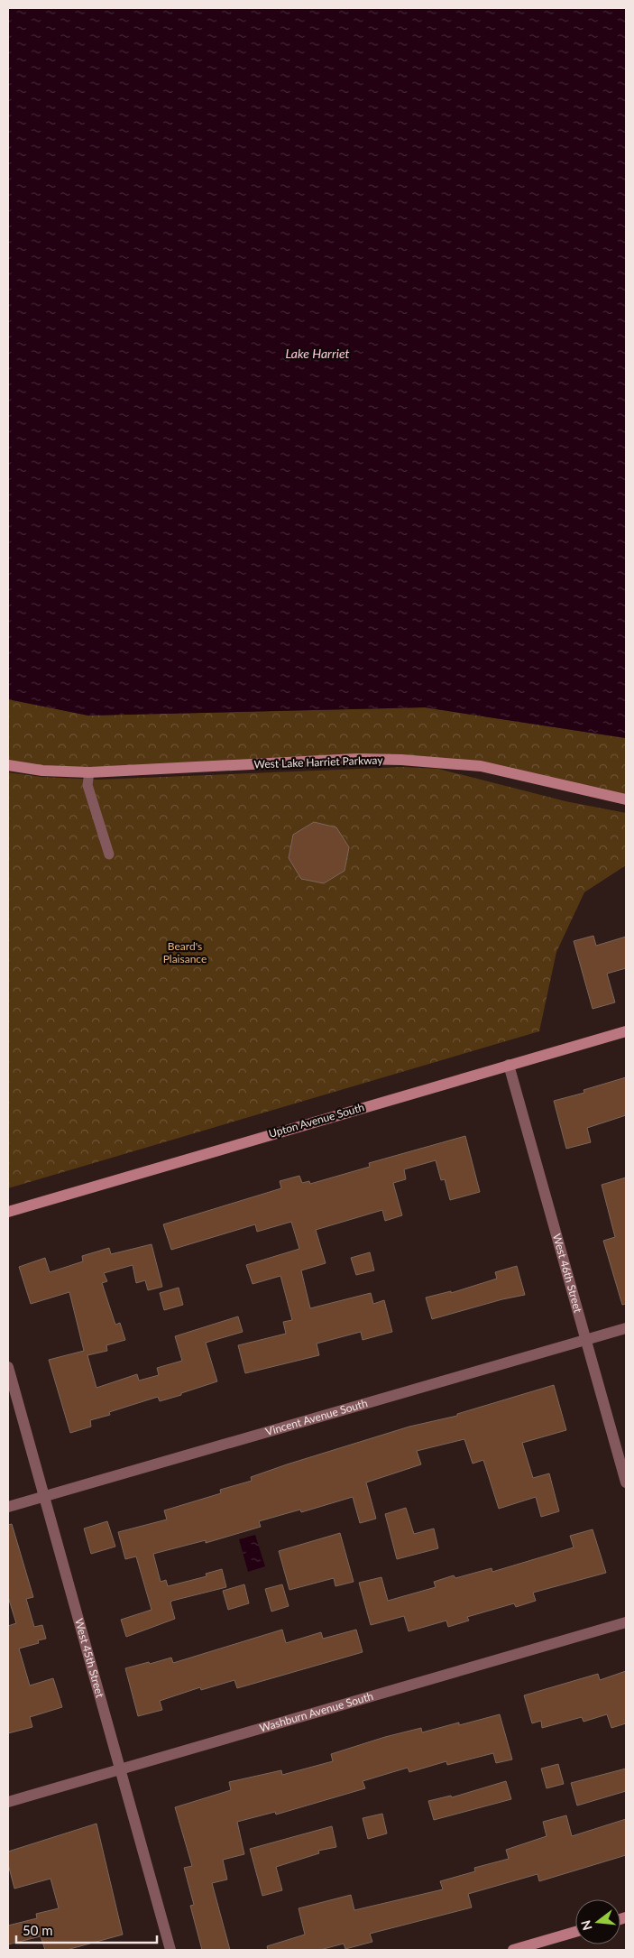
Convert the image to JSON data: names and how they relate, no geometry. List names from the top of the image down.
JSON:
{
  "streets": {
    "street": [
      "West Lake Harriet Parkway",
      "Upton Avenue South",
      "West 46th Street",
      "Vincent Avenue South",
      "West 45th Street",
      "Washburn Avenue South"
    ]
  },
  "crossings": [
    ["Upton Avenue South", "West 46th Street"],
    ["West 46th Street", "Vincent Avenue South"],
    ["Vincent Avenue South", "West 45th Street"],
    ["West 45th Street", "Washburn Avenue South"]
  ],
  "water": ["Lake Harriet"],
  "parks": ["Beard's Plaisance"],
  "scale_bar": "50 m",
  "north": "left"
}
